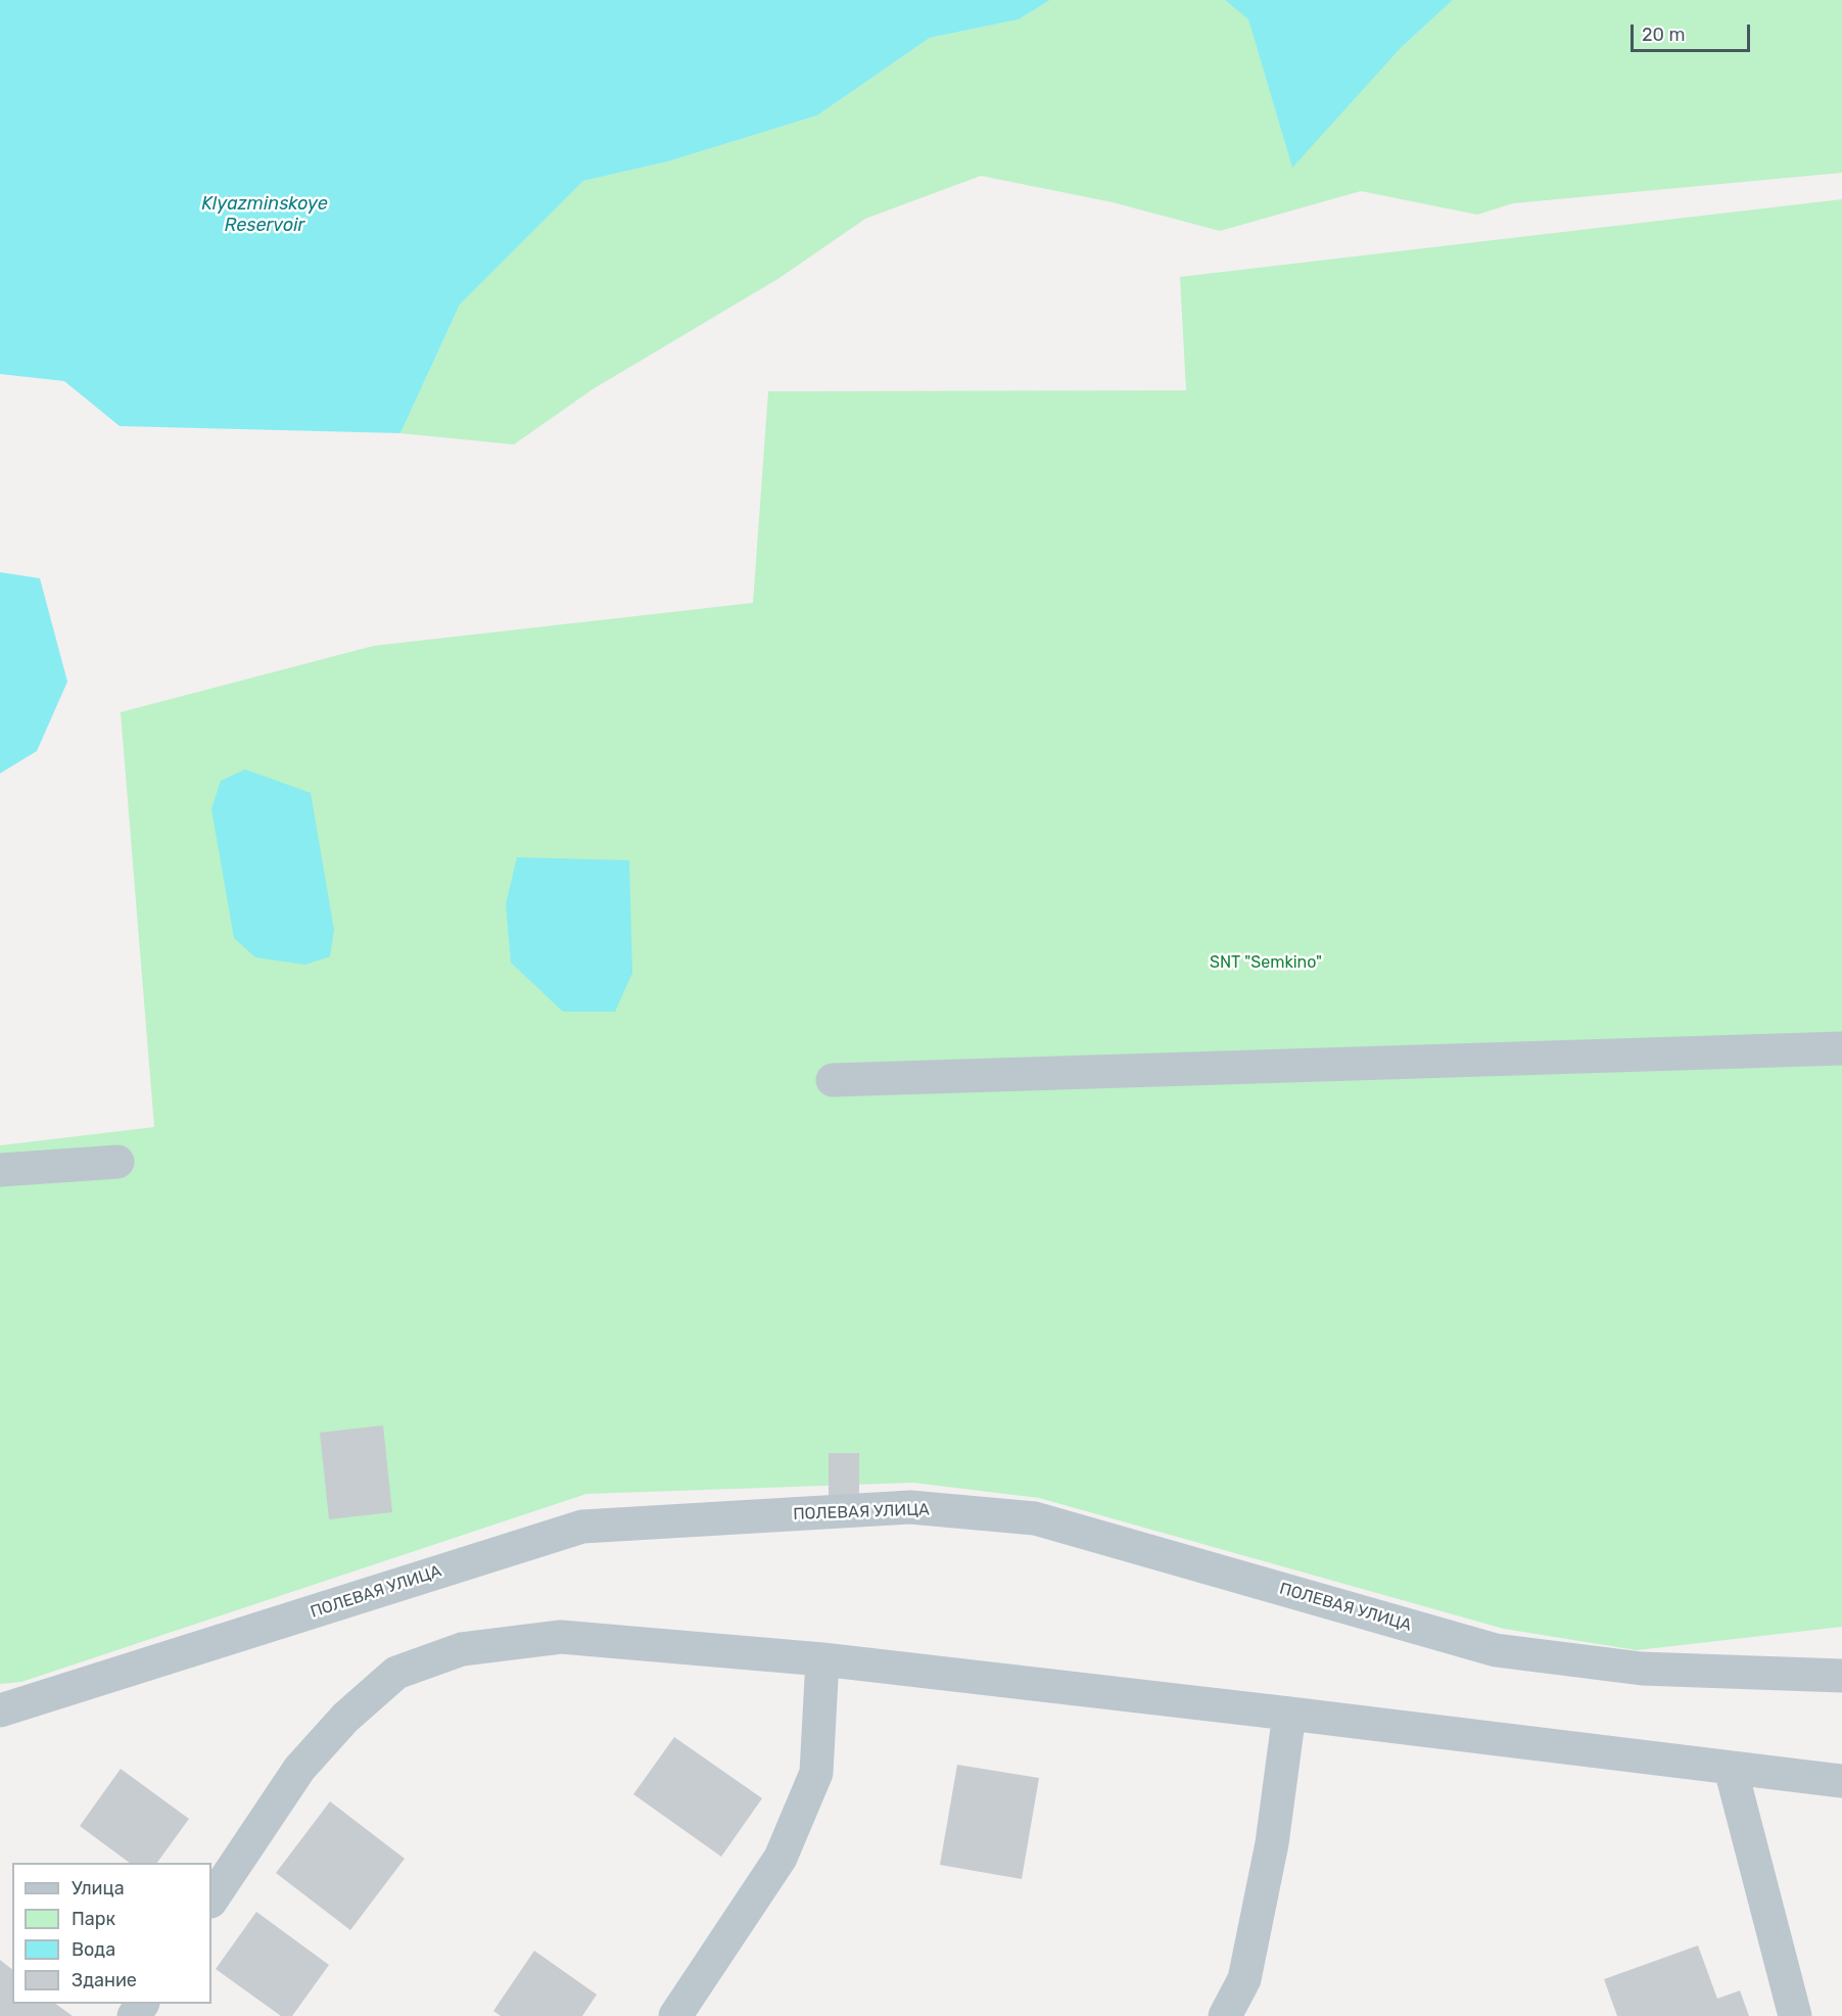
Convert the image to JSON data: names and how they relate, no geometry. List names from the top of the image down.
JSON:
{
  "streets": {
    "street": ["ПОЛЕВАЯ УЛИЦА"]
  },
  "water": ["Klyazminskoye Reservoir"],
  "parks": ["SNT \"Semkino\""],
  "legend": [
    "Улица",
    "Парк",
    "Вода",
    "Здание"
  ],
  "scale_bar": "20 m"
}
